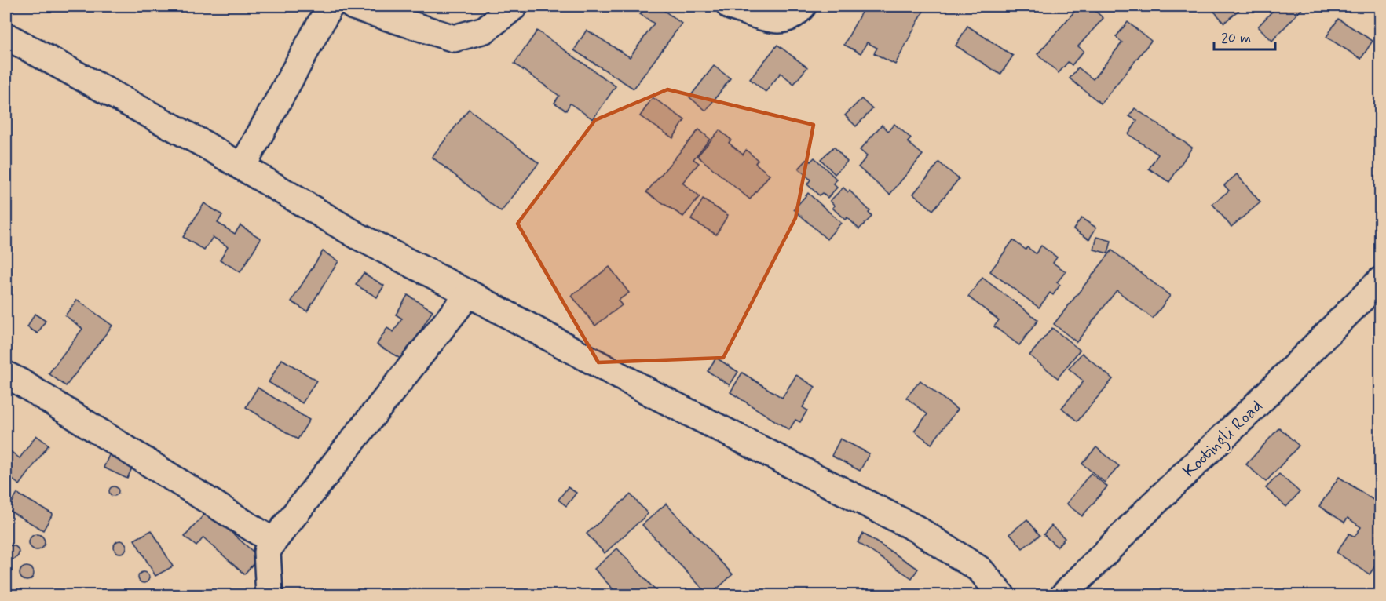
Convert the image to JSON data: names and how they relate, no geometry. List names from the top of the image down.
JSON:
{
  "streets": {
    "street": ["Kootingli Road"]
  },
  "scale_bar": "20 m"
}
